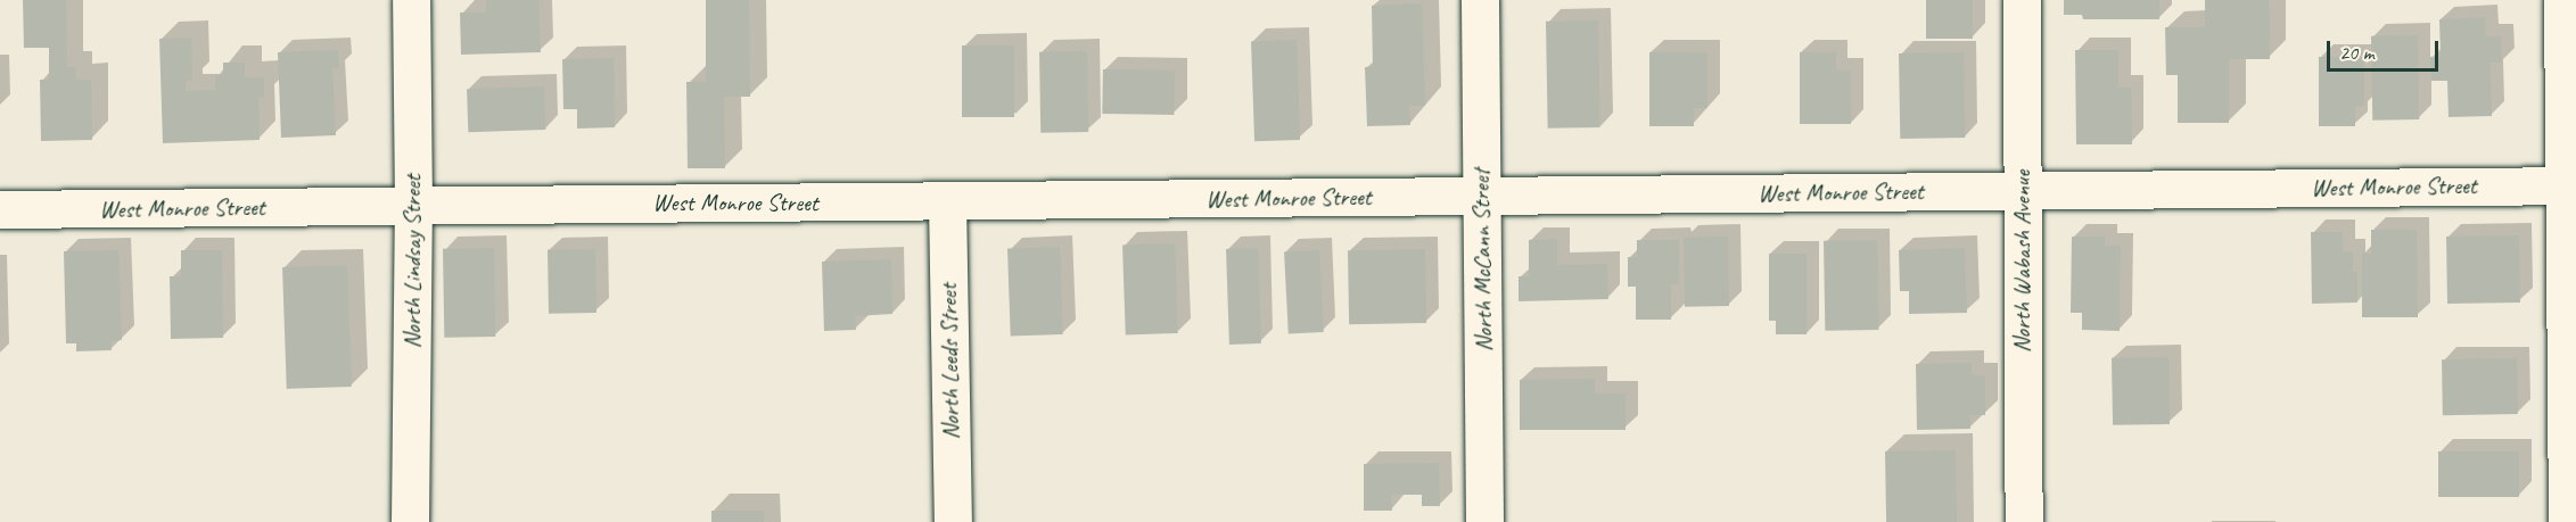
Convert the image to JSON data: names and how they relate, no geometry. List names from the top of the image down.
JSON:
{
  "streets": {
    "street": [
      "West Monroe Street",
      "North McCann Street",
      "North Lindsay Street",
      "North Wabash Avenue",
      "North Leeds Street"
    ]
  },
  "crossings": [
    ["West Monroe Street", "North McCann Street"],
    ["West Monroe Street", "North Lindsay Street"],
    ["West Monroe Street", "North Wabash Avenue"],
    ["West Monroe Street", "North Leeds Street"]
  ],
  "scale_bar": "20 m"
}
